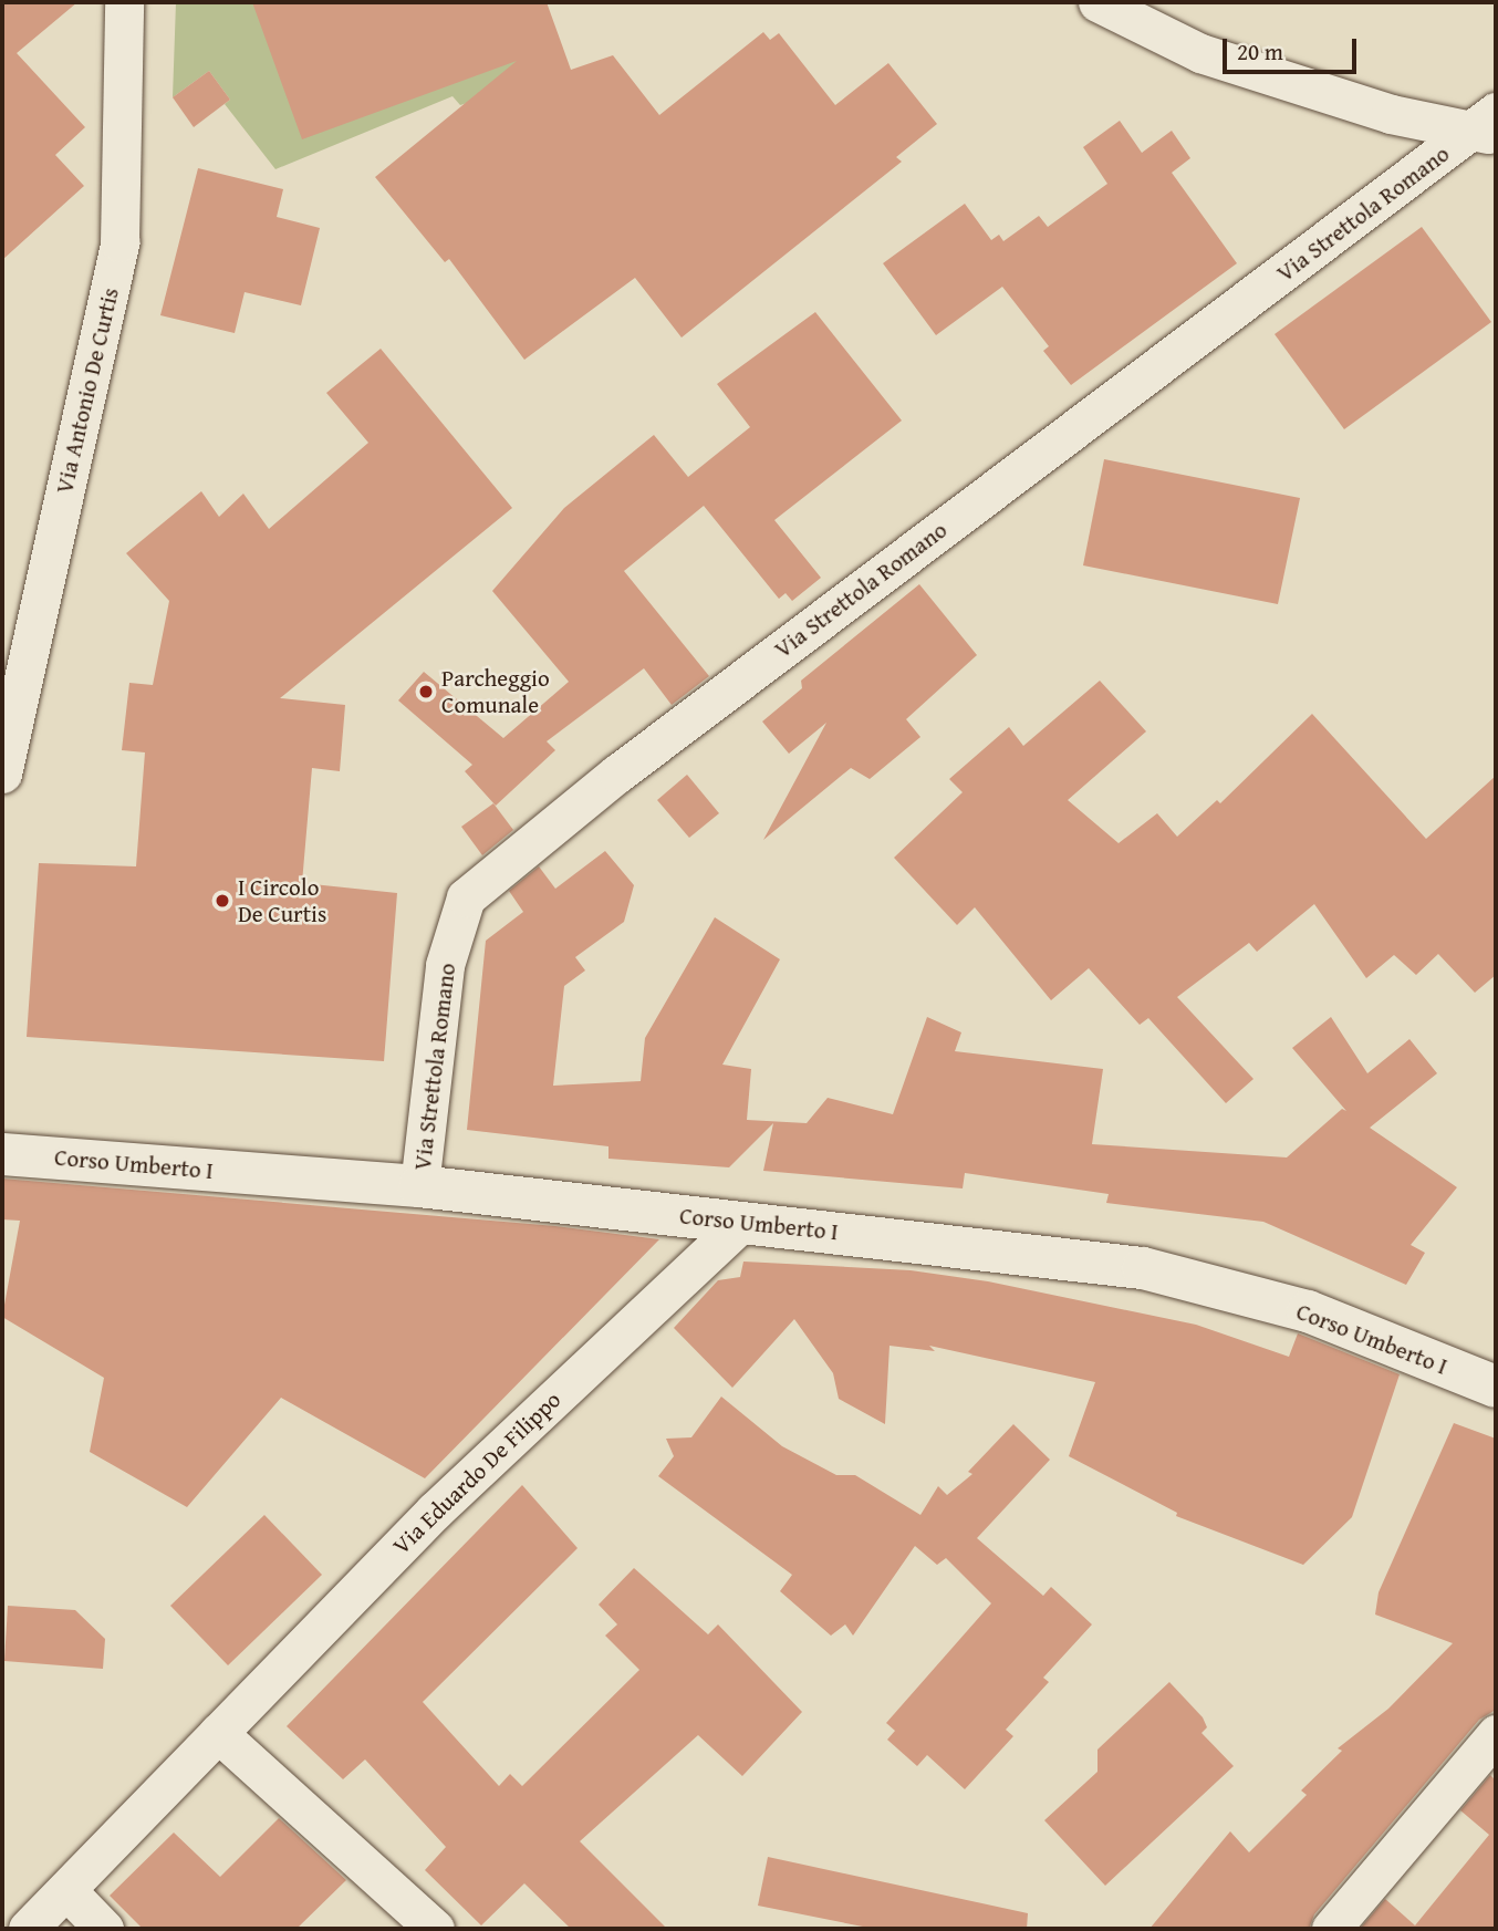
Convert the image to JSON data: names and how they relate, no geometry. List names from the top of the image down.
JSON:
{
  "streets": {
    "main road": ["Corso Umberto I"],
    "street": ["Via Strettola Romano", "Via Antonio De Curtis", "Via Eduardo De Filippo"]
  },
  "crossings": [
    ["Via Strettola Romano", "Corso Umberto I"],
    ["Corso Umberto I", "Via Eduardo De Filippo"]
  ],
  "places": ["Parcheggio Comunale", "I Circolo De Curtis"],
  "scale_bar": "20 m"
}
